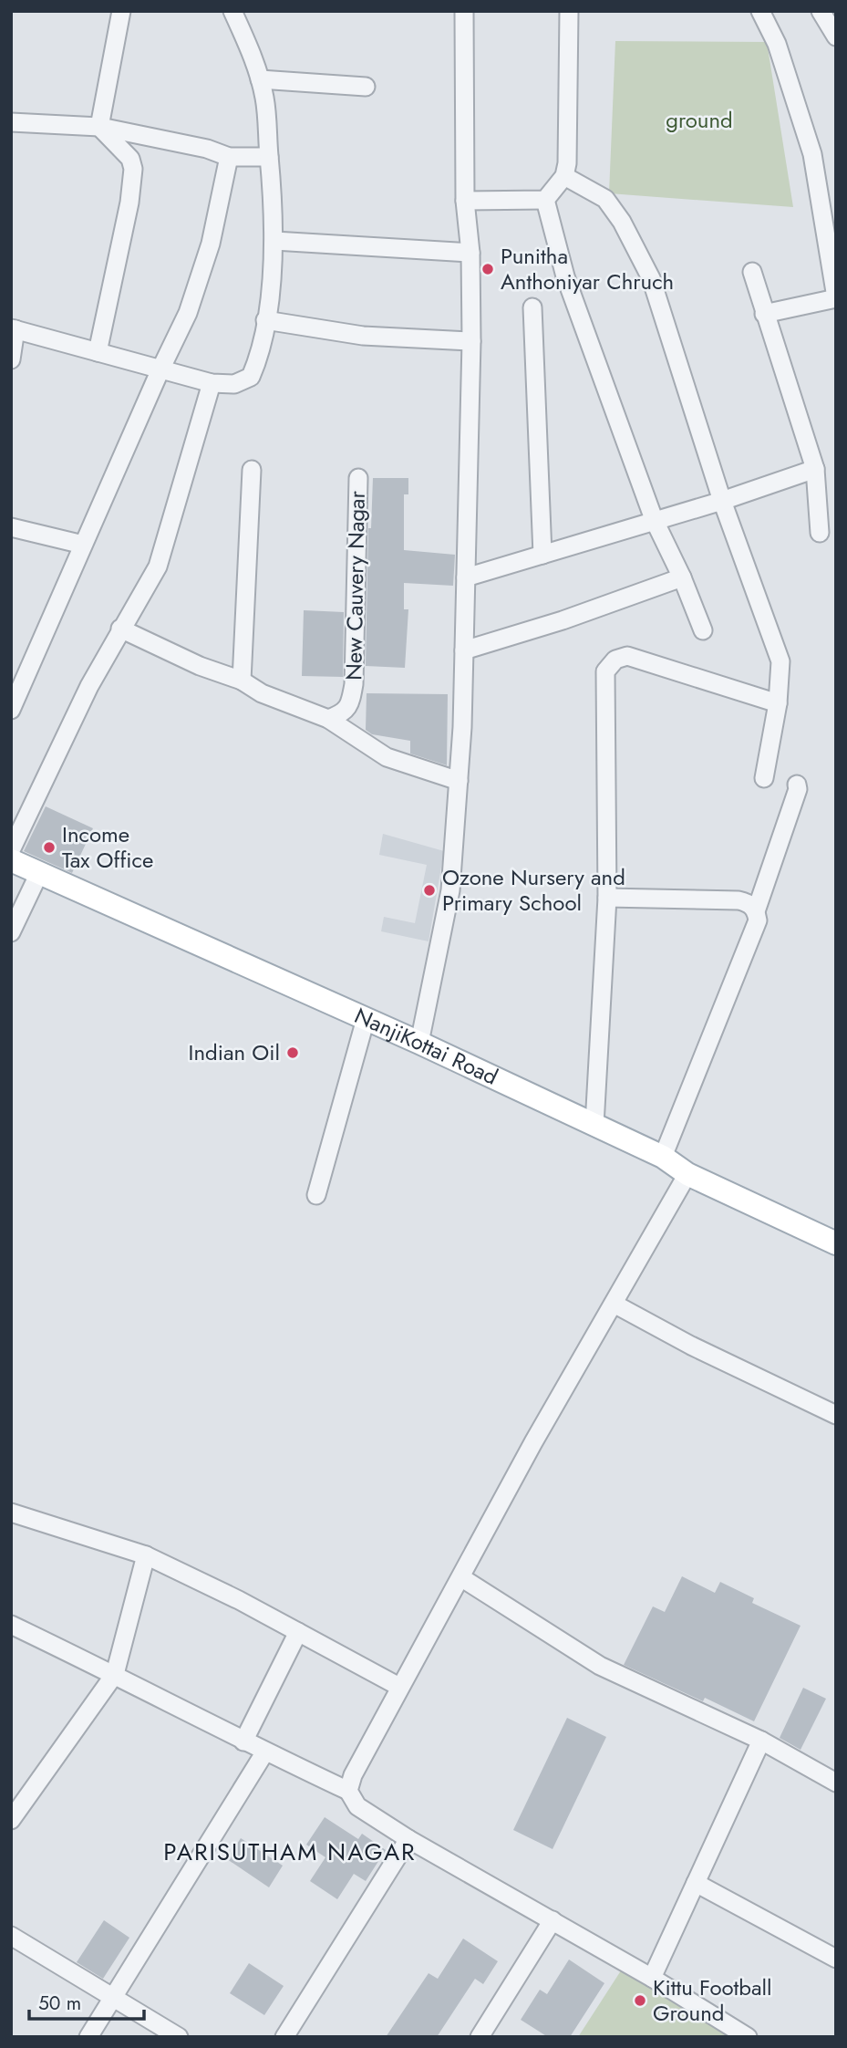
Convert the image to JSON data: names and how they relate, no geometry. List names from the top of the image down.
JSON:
{
  "streets": {
    "main road": ["NanjiKottai Road"],
    "street": ["New Cauvery Nagar"]
  },
  "districts": ["PARISUTHAM NAGAR"],
  "parks": ["ground"],
  "places": [
    "Punitha Anthoniyar Chruch",
    "Income Tax Office",
    "Ozone Nursery and Primary School",
    "Indian Oil",
    "Kittu Football Ground"
  ],
  "scale_bar": "50 m"
}
